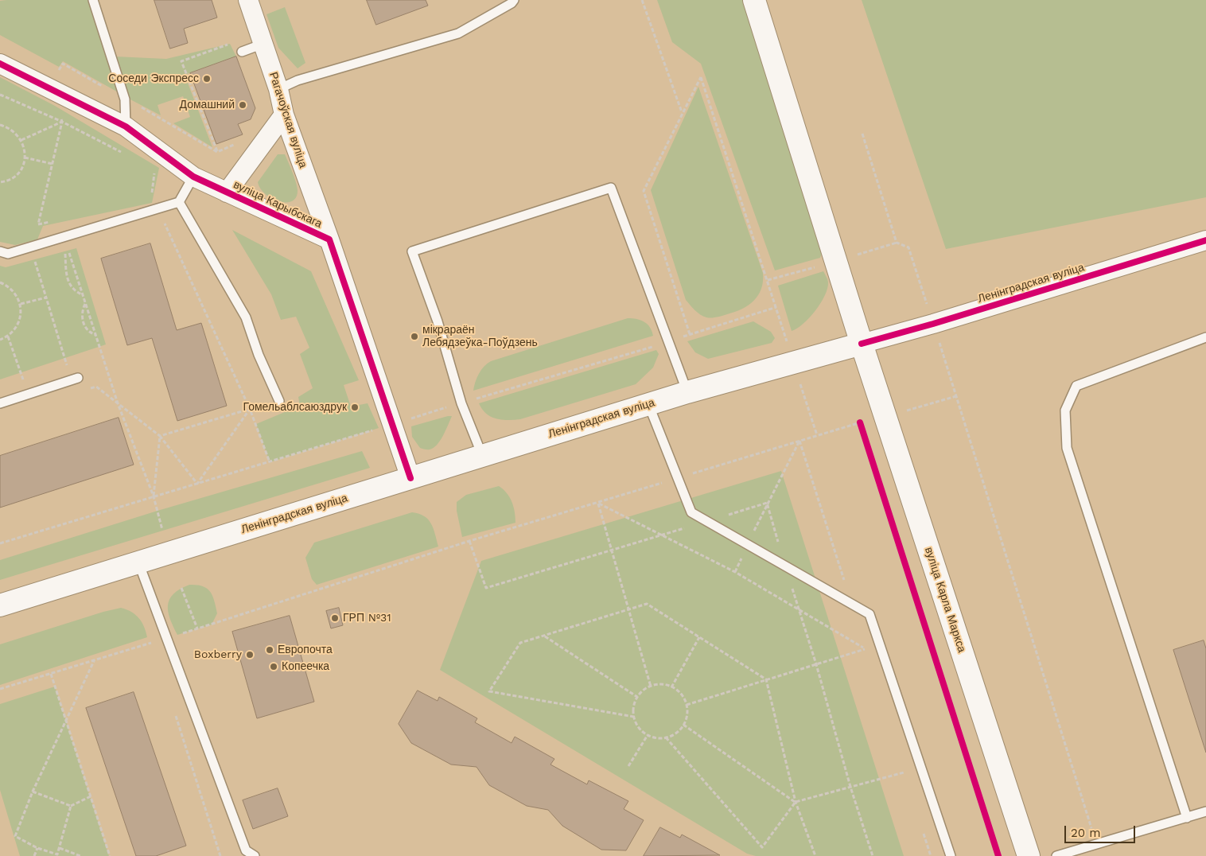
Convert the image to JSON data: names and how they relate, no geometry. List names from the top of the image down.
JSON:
{
  "streets": {
    "main road": ["Ленінградская вуліца", "вуліца Карла Маркса"],
    "street": ["Рагачоўская вуліца", "вуліца Карыбскага"]
  },
  "crossings": [
    ["Рагачоўская вуліца", "вуліца Карыбскага"],
    ["вуліца Карыбскага", "Ленінградская вуліца"],
    ["Ленінградская вуліца", "вуліца Карла Маркса"]
  ],
  "places": [
    "Соседи Экспресс",
    "Домашний",
    "мікрараён Лебядзеўка-Поўдзень",
    "Гомельаблсаюздрук",
    "ГРП №31",
    "Европочта",
    "Boxberry",
    "Копеечка"
  ],
  "scale_bar": "20 m"
}
